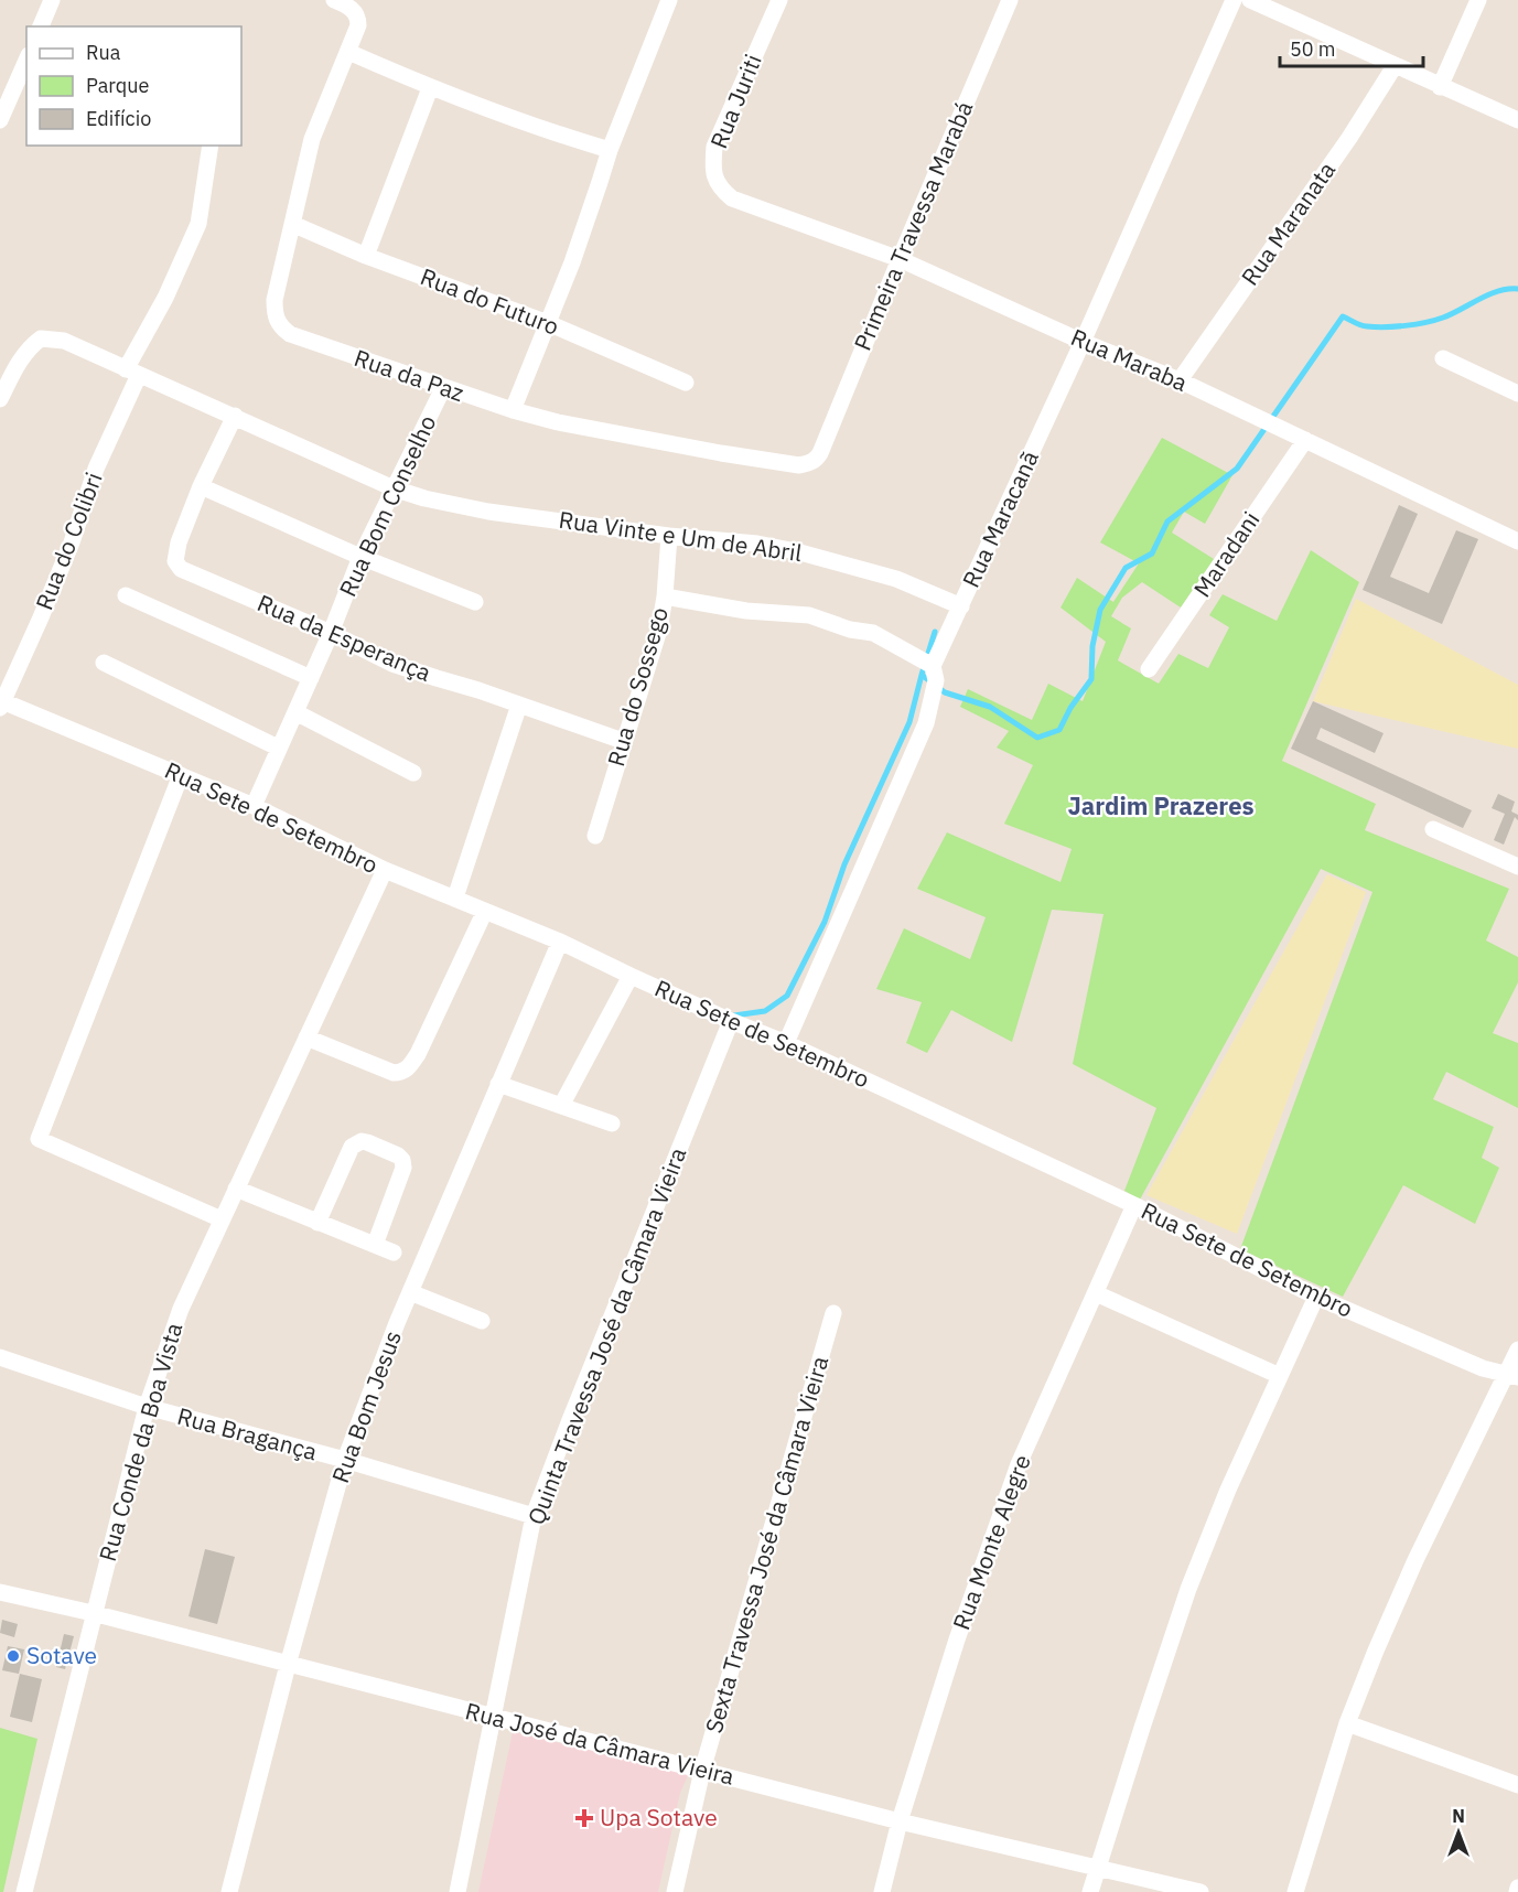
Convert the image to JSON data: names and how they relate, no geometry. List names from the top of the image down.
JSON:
{
  "streets": {
    "street": [
      "Rua Juriti",
      "Rua Maranata",
      "Primeira Travessa Marabá",
      "Rua do Futuro",
      "Rua Maraba",
      "Rua da Paz",
      "Rua Bom Conselho",
      "Rua Maracanã",
      "Rua Vinte e Um de Abril",
      "Rua do Colibri",
      "Maradani",
      "Rua da Esperança",
      "Rua do Sossego",
      "Rua Sete de Setembro",
      "Quinta Travessa José da Câmara Vieira",
      "Rua Bom Jesus",
      "Rua Bragança",
      "Rua Conde da Boa Vista",
      "Rua Monte Alegre",
      "Sexta Travessa José da Câmara Vieira",
      "Rua José da Câmara Vieira"
    ]
  },
  "crossings": [
    ["Rua Juriti", "Rua Maraba"],
    ["Rua Maranata", "Rua Maraba"],
    ["Primeira Travessa Marabá", "Rua Maraba"],
    ["Primeira Travessa Marabá", "Rua da Paz"],
    ["Rua do Futuro", "Rua da Paz"],
    ["Rua Maraba", "Rua Maracanã"],
    ["Rua Maraba", "Maradani"],
    ["Rua da Paz", "Rua Bom Conselho"],
    ["Rua Bom Conselho", "Rua Vinte e Um de Abril"],
    ["Rua Bom Conselho", "Rua da Esperança"],
    ["Rua Bom Conselho", "Rua Sete de Setembro"],
    ["Rua Maracanã", "Rua Vinte e Um de Abril"],
    ["Rua Maracanã", "Rua Sete de Setembro"],
    ["Rua Vinte e Um de Abril", "Rua do Sossego"],
    ["Rua do Colibri", "Rua Sete de Setembro"],
    ["Rua da Esperança", "Rua do Sossego"],
    ["Rua Sete de Setembro", "Quinta Travessa José da Câmara Vieira"],
    ["Rua Sete de Setembro", "Rua Bom Jesus"],
    ["Rua Sete de Setembro", "Rua Conde da Boa Vista"],
    ["Rua Sete de Setembro", "Rua Monte Alegre"],
    ["Quinta Travessa José da Câmara Vieira", "Rua Bragança"],
    ["Quinta Travessa José da Câmara Vieira", "Rua José da Câmara Vieira"],
    ["Rua Bom Jesus", "Rua Bragança"],
    ["Rua Bom Jesus", "Rua José da Câmara Vieira"],
    ["Rua Bragança", "Rua Conde da Boa Vista"],
    ["Rua Conde da Boa Vista", "Rua José da Câmara Vieira"],
    ["Rua Monte Alegre", "Rua José da Câmara Vieira"],
    ["Sexta Travessa José da Câmara Vieira", "Rua José da Câmara Vieira"]
  ],
  "districts": ["Jardim Prazeres"],
  "places": {
    "other": ["Sotave"],
    "health": ["Upa Sotave"]
  },
  "legend": ["Rua", "Parque", "Edifício"],
  "scale_bar": "50 m",
  "north": "top"
}
